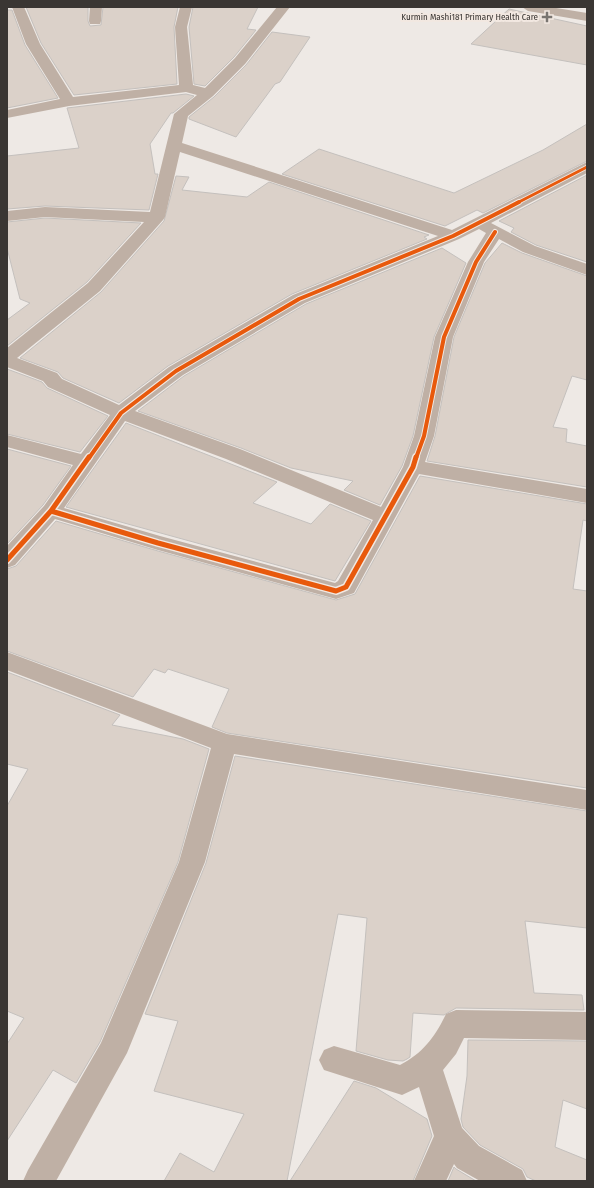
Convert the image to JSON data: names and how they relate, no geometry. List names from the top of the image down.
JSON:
{
  "places": {
    "health": ["Kurmin Mashi181 Primary Health Care"]
  }
}
